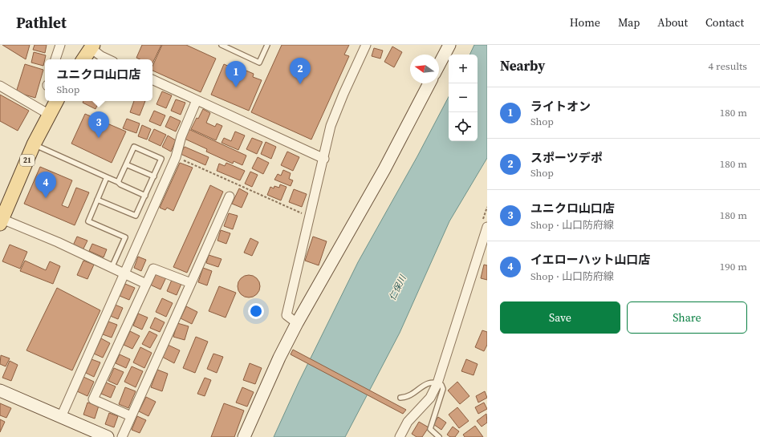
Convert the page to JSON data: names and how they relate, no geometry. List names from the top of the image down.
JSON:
{
  "streets": {
    "main road": ["21"]
  },
  "water": ["仁保川"],
  "north": "left",
  "page": {
    "header": "Pathlet",
    "nav": [
      "Home",
      "Map",
      "About",
      "Contact"
    ],
    "heading": ["Nearby", "4 results"],
    "map_buttons": ["+", "−"],
    "pins": [
      "2",
      "1",
      "3",
      "4"
    ],
    "popup": ["ユニクロ山口店", "Shop"],
    "list": [
      {
        "mark": "1",
        "name": "ライトオン",
        "note": "Shop",
        "value": "180 m"
      },
      {
        "mark": "2",
        "name": "スポーツデポ",
        "note": "Shop",
        "value": "180 m"
      },
      {
        "mark": "3",
        "name": "ユニクロ山口店",
        "note": "Shop · 山口防府線",
        "value": "180 m"
      },
      {
        "mark": "4",
        "name": "イエローハット山口店",
        "note": "Shop · 山口防府線",
        "value": "190 m"
      }
    ],
    "buttons": ["Save", "Share"]
  }
}
